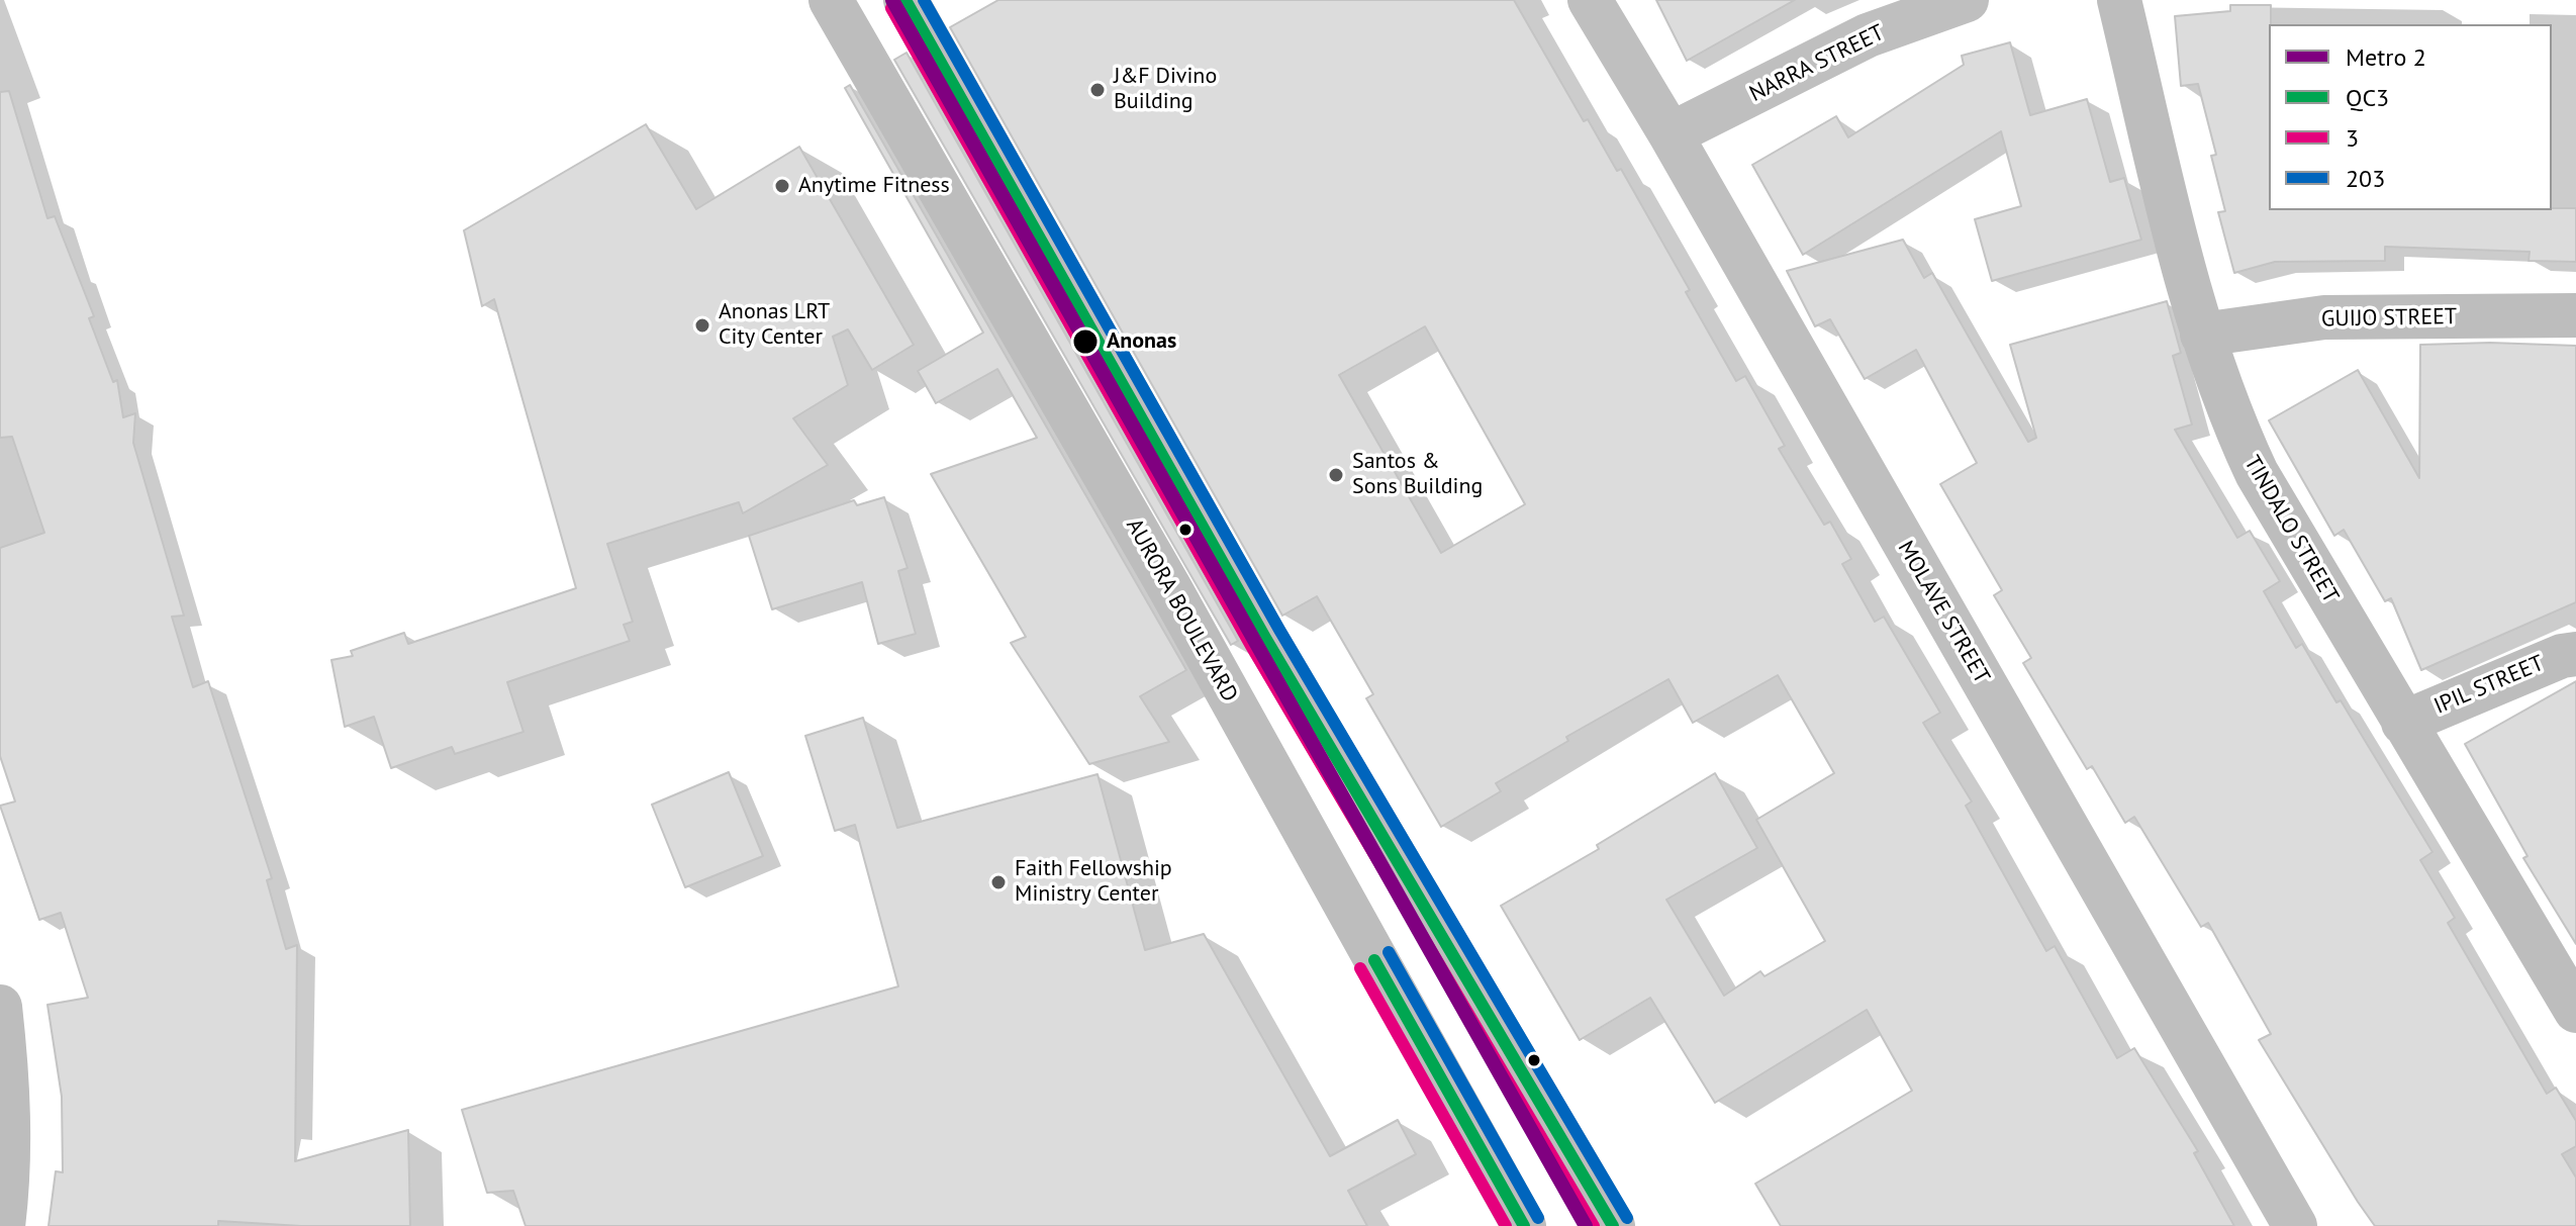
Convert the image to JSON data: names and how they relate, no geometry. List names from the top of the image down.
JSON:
{
  "streets": {
    "main road": [
      "GUIJO STREET",
      "TINDALO STREET",
      "AURORA BOULEVARD",
      "IPIL STREET"
    ],
    "street": ["NARRA STREET", "MOLAVE STREET"]
  },
  "crossings": [
    ["NARRA STREET", "MOLAVE STREET"],
    ["GUIJO STREET", "TINDALO STREET"],
    ["TINDALO STREET", "IPIL STREET"]
  ],
  "places": [
    "J&F Divino Building",
    "Anytime Fitness",
    "Anonas LRT City Center",
    "Anonas",
    "Santos & Sons Building",
    "Faith Fellowship Ministry Center"
  ],
  "lines": [
    "metro line 2",
    "transit line QC3",
    "transit line 203",
    "transit line 3"
  ],
  "legend": [
    "Metro 2",
    "QC3",
    "3",
    "203"
  ]
}
